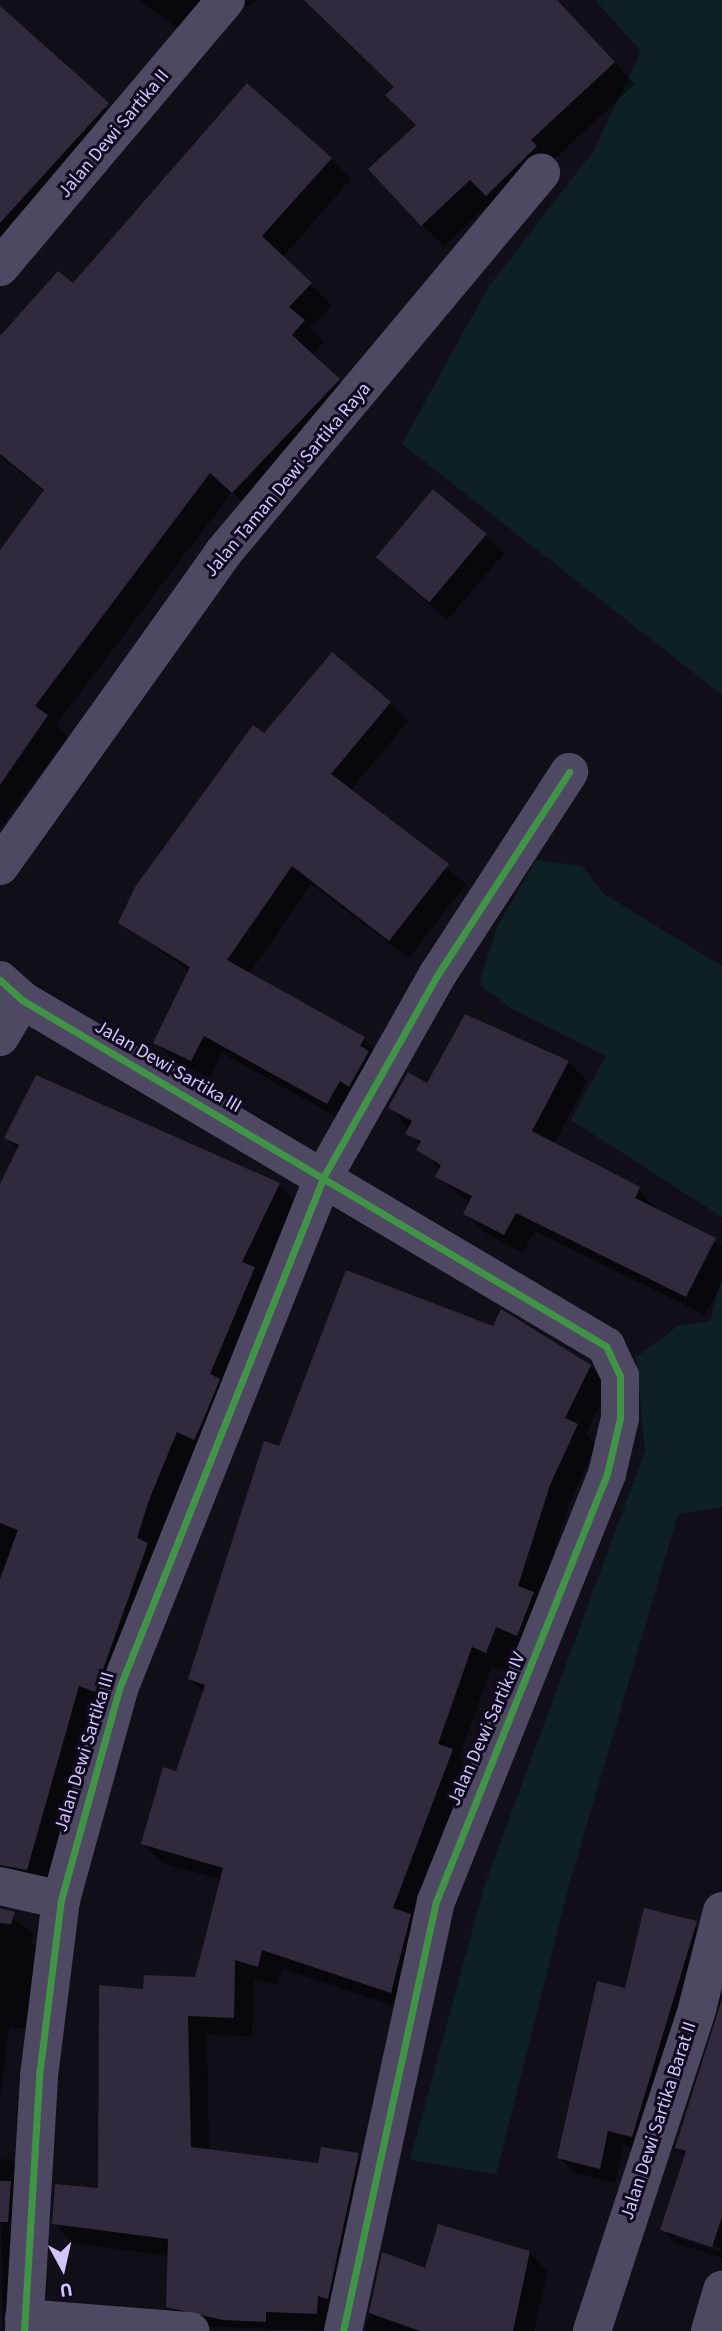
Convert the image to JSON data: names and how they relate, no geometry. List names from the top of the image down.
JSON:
{
  "streets": {
    "street": [
      "Jalan Dewi Sartika II",
      "Jalan Taman Dewi Sartika Raya",
      "Jalan Dewi Sartika III",
      "Jalan Dewi Sartika IV",
      "Jalan Dewi Sartika Barat II"
    ]
  },
  "crossings": [
    ["Jalan Dewi Sartika III", "Jalan Dewi Sartika IV"]
  ],
  "north": "bottom"
}
